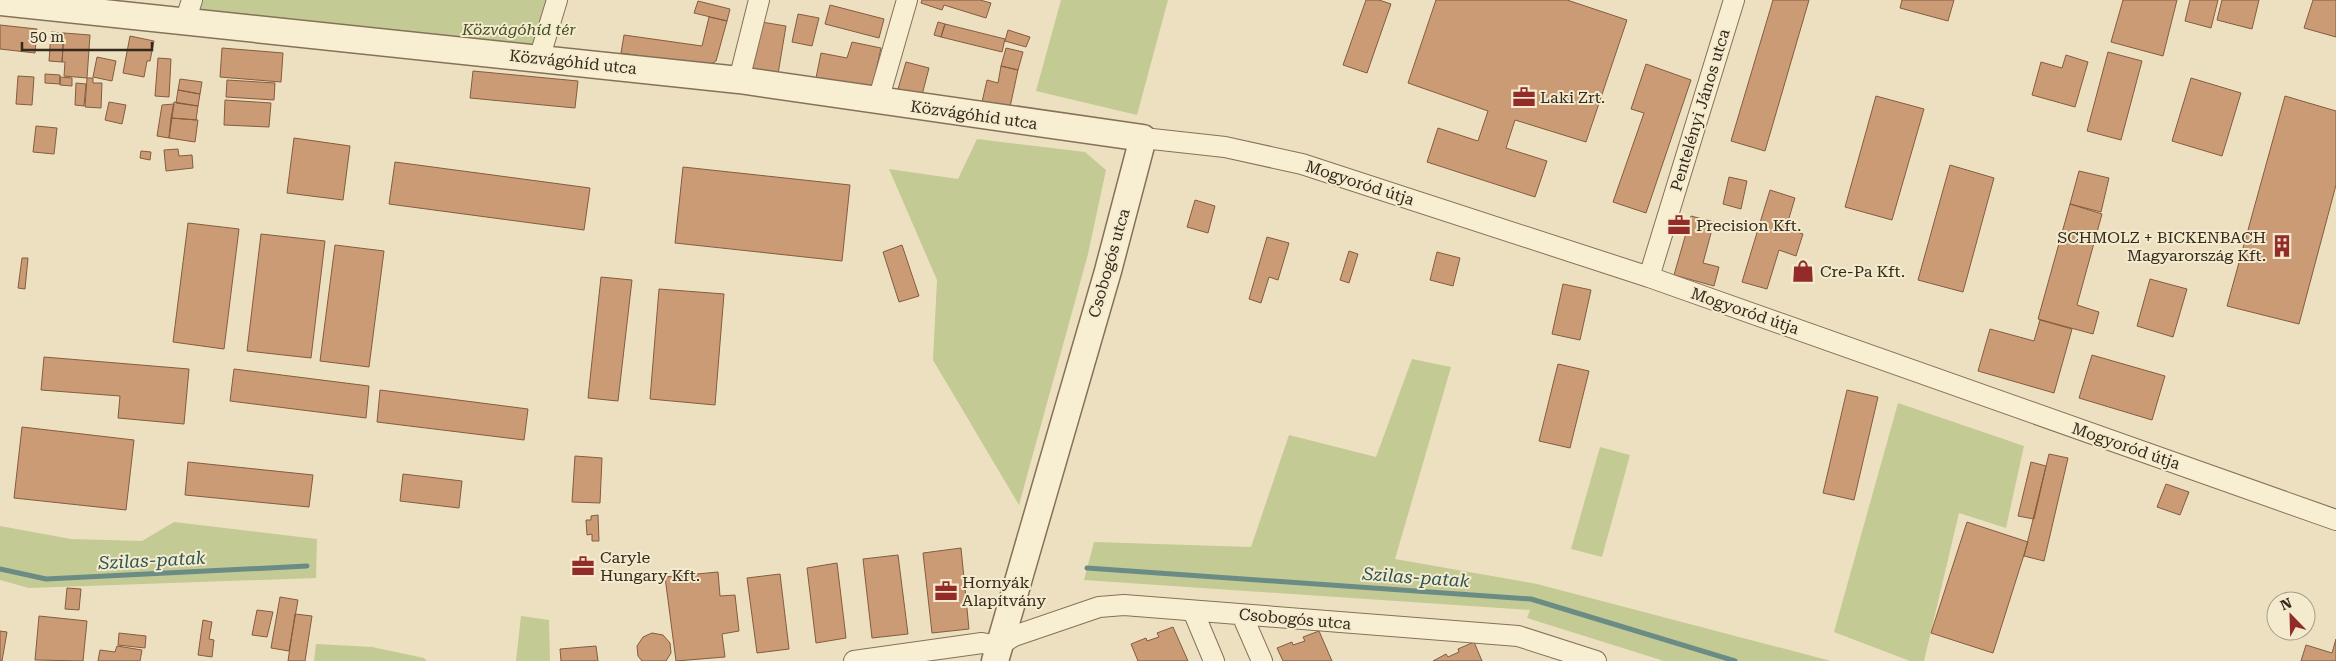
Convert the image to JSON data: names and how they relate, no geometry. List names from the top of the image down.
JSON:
{
  "streets": {
    "street": [
      "Közvágóhíd utca",
      "Pentelényi János utca",
      "Mogyoród útja",
      "Csobogós utca"
    ]
  },
  "crossings": [
    ["Közvágóhíd utca", "Mogyoród útja"],
    ["Közvágóhíd utca", "Csobogós utca"],
    ["Pentelényi János utca", "Mogyoród útja"],
    ["Mogyoród útja", "Csobogós utca"]
  ],
  "water": ["Szilas-patak"],
  "parks": ["Közvágóhíd tér"],
  "places": {
    "office": [
      "Laki Zrt.",
      "Precision Kft.",
      "Caryle Hungary Kft.",
      "Hornyák Alapítvány"
    ],
    "building": ["SCHMOLZ + BICKENBACH Magyarország Kft."],
    "shop": ["Cre-Pa Kft."]
  },
  "scale_bar": "50 m",
  "north": "top left"
}
